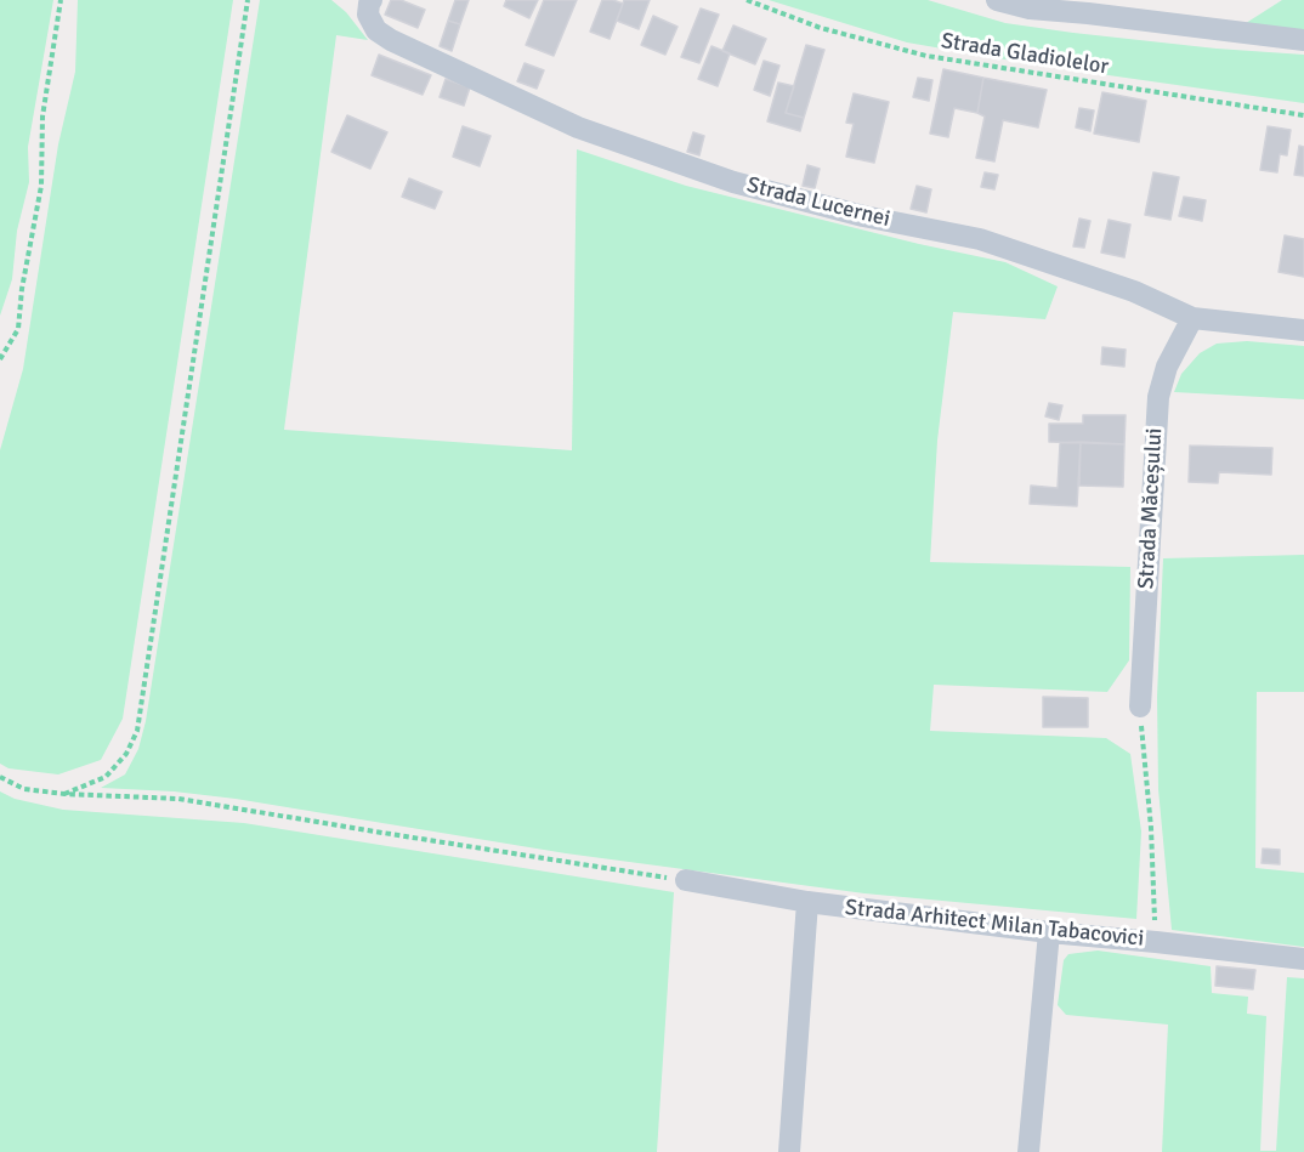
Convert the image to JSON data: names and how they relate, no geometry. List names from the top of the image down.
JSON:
{
  "streets": {
    "street": ["Strada Lucernei", "Strada Măceșului", "Strada Arhitect Milan Tabacovici"],
    "path": ["Strada Gladiolelor"]
  },
  "crossings": [
    ["Strada Lucernei", "Strada Măceșului"]
  ]
}
